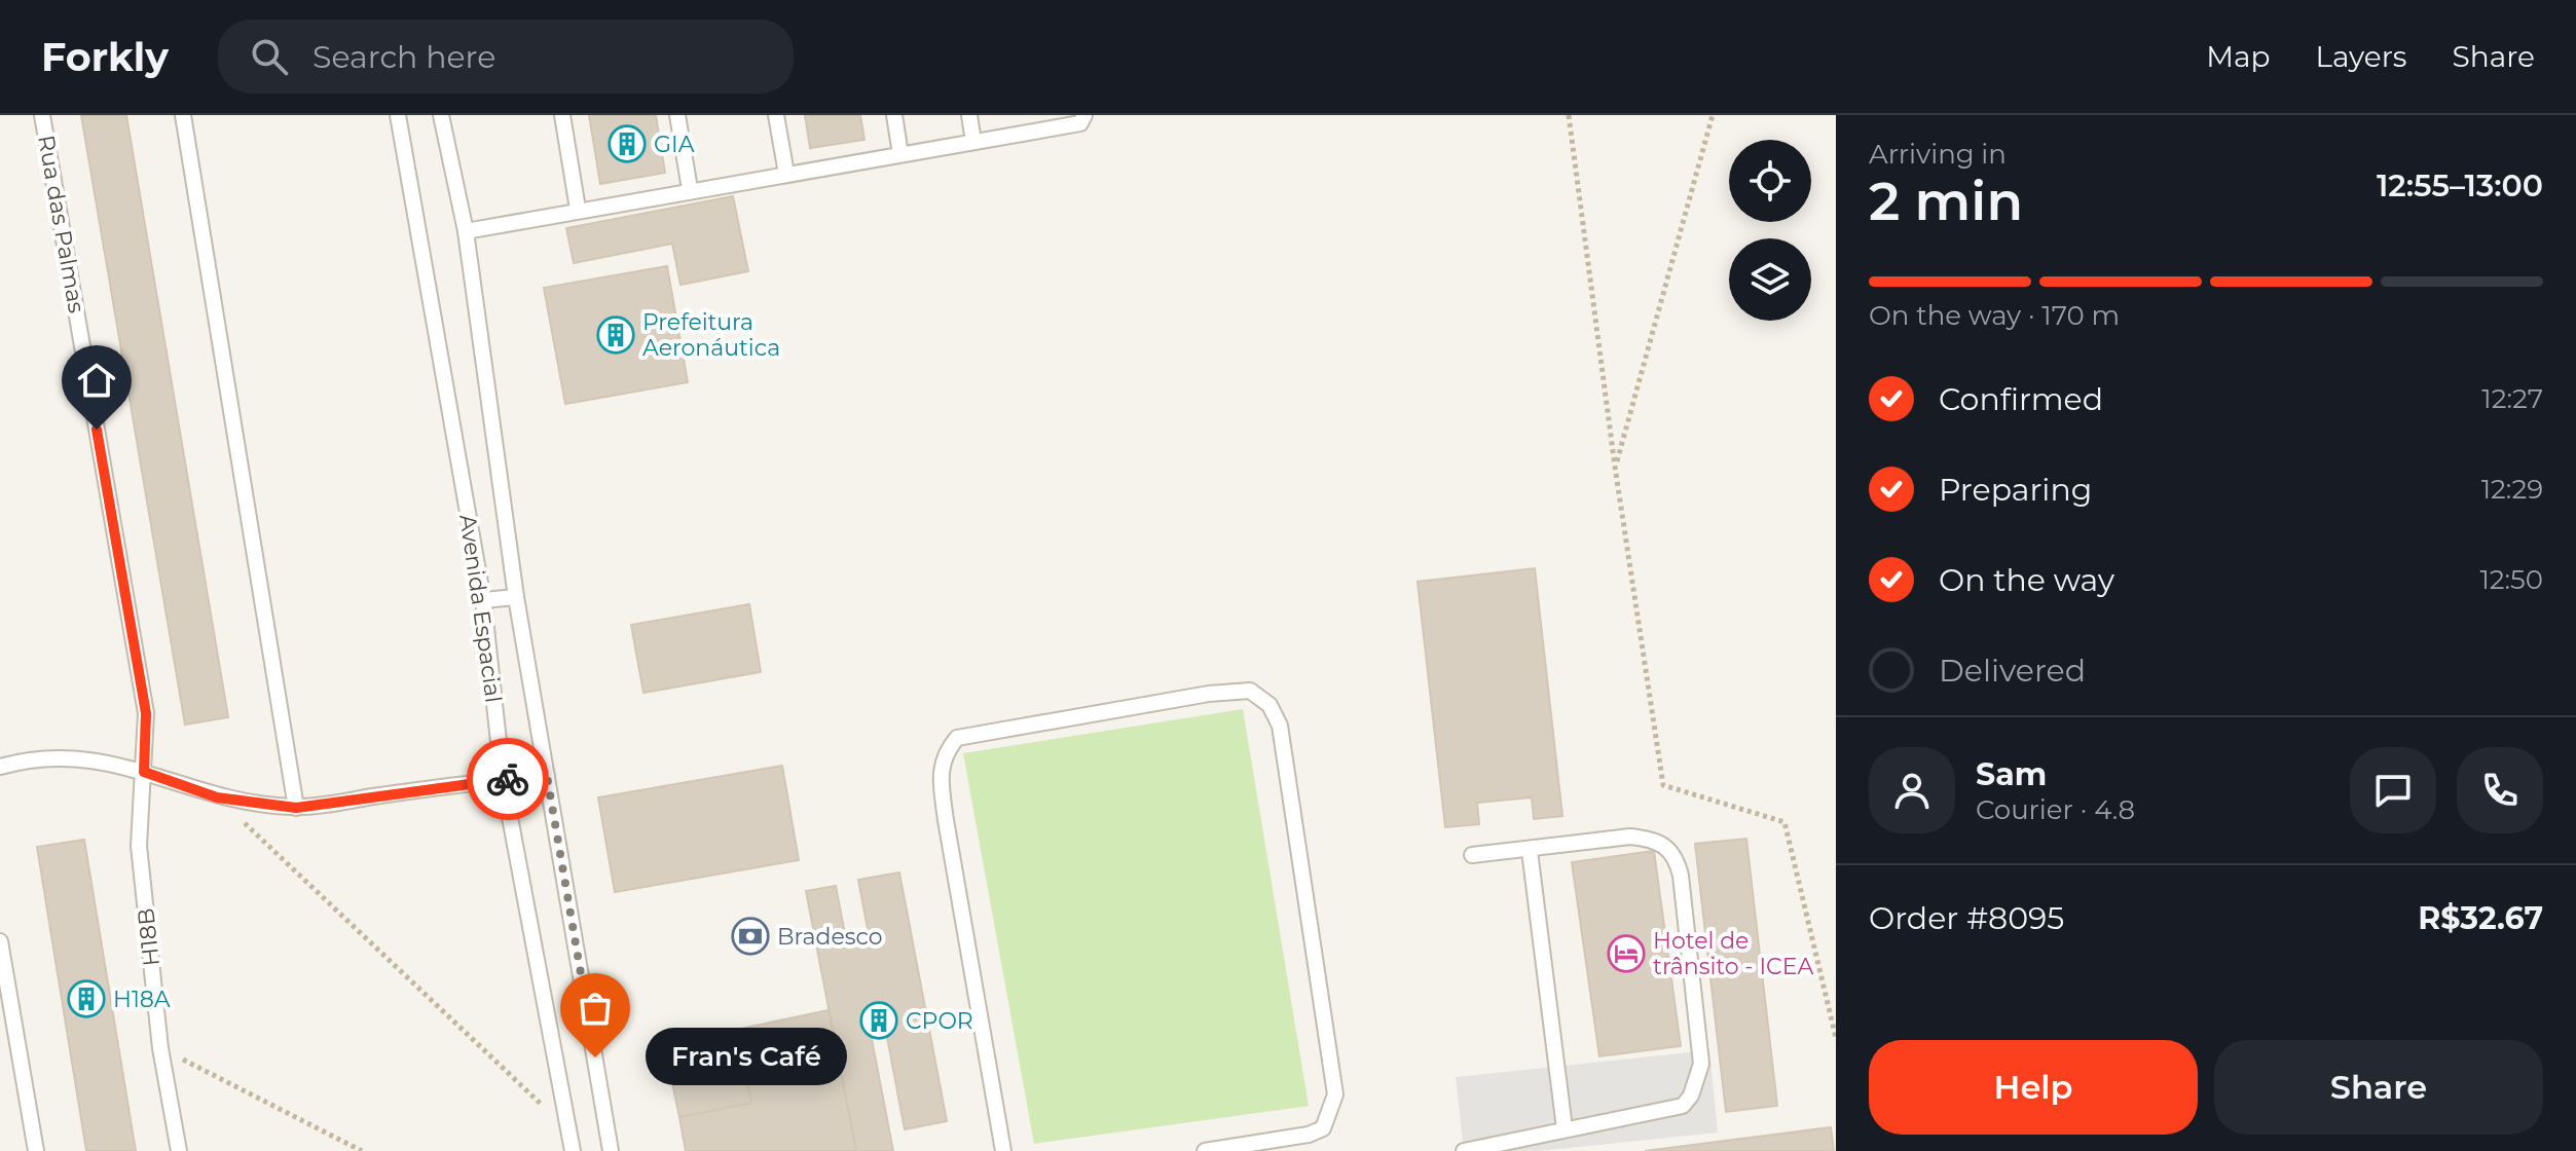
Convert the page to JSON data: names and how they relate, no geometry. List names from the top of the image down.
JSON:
{
  "streets": {
    "lane": ["Rua das Palmas", "Avenida Espacial", "H18B"]
  },
  "crossings": [
    ["Rua das Palmas", "H18B"]
  ],
  "places": {
    "building": [
      "GIA",
      "Prefeitura Aeronáutica",
      "H18A",
      "CPOR"
    ],
    "bank": ["Bradesco"],
    "hotel": ["Hotel de trânsito - ICEA"],
    "other": ["Fran's Café"]
  },
  "page": {
    "header": "Forkly",
    "search": "Search here",
    "nav": ["Map", "Layers", "Share"],
    "heading": ["2 min", "Arriving in", "12:55–13:00"],
    "panel": [
      "Sam",
      "Courier · 4.8",
      "Order #8095",
      "R$32.67"
    ],
    "bar": "On the way · 170 m",
    "list": [
      ["Confirmed", "12:27"],
      ["Preparing", "12:29"],
      ["On the way", "12:50"],
      "Delivered"
    ],
    "buttons": ["Help", "Share"],
    "bubble": "Fran's Café"
  }
}
